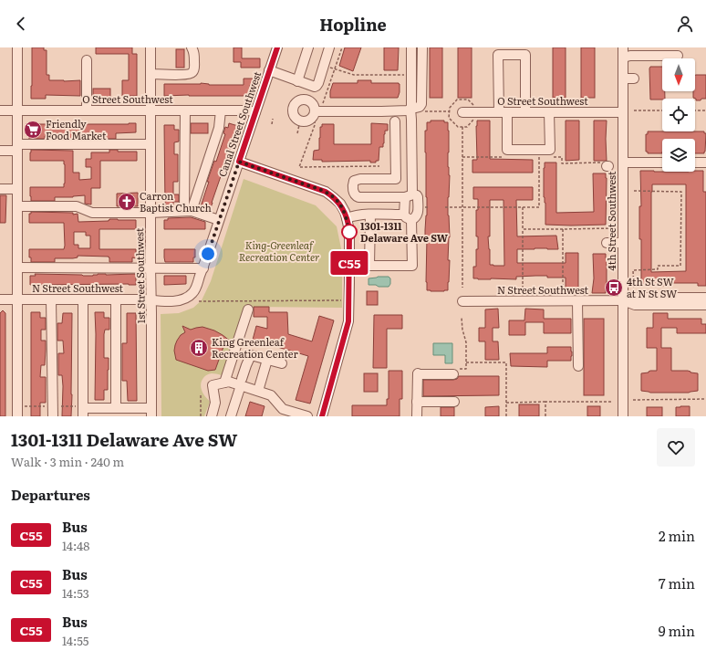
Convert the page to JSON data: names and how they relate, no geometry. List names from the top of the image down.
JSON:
{
  "streets": {
    "street": [
      "O Street Southwest",
      "Canal Street Southwest",
      "4th Street Southwest",
      "1st Street Southwest",
      "N Street Southwest"
    ]
  },
  "crossings": [
    ["O Street Southwest", "Canal Street Southwest"],
    ["O Street Southwest", "4th Street Southwest"],
    ["O Street Southwest", "1st Street Southwest"],
    ["Canal Street Southwest", "N Street Southwest"],
    ["4th Street Southwest", "N Street Southwest"],
    ["1st Street Southwest", "N Street Southwest"]
  ],
  "parks": ["King-Greenleaf Recreation Center"],
  "places": {
    "supermarket": ["Friendly Food Market"],
    "church": ["Carron Baptist Church"],
    "other": ["1301-1311 Delaware Ave SW"],
    "bus stop": ["4th St SW at N St SW"],
    "building": ["King Greenleaf Recreation Center"]
  },
  "lines": ["bus line C55"],
  "north": "bottom",
  "page": {
    "header": "Hopline",
    "on_map": "C55",
    "heading": [
      ["1301-1311 Delaware Ave SW", "Walk · 3 min · 240 m"],
      "Departures"
    ],
    "list": [
      {
        "mark": "C55",
        "name": "Bus",
        "note": "14:48",
        "value": "2 min"
      },
      {
        "mark": "C55",
        "name": "Bus",
        "note": "14:53",
        "value": "7 min"
      },
      {
        "mark": "C55",
        "name": "Bus",
        "note": "14:55",
        "value": "9 min"
      }
    ]
  }
}
